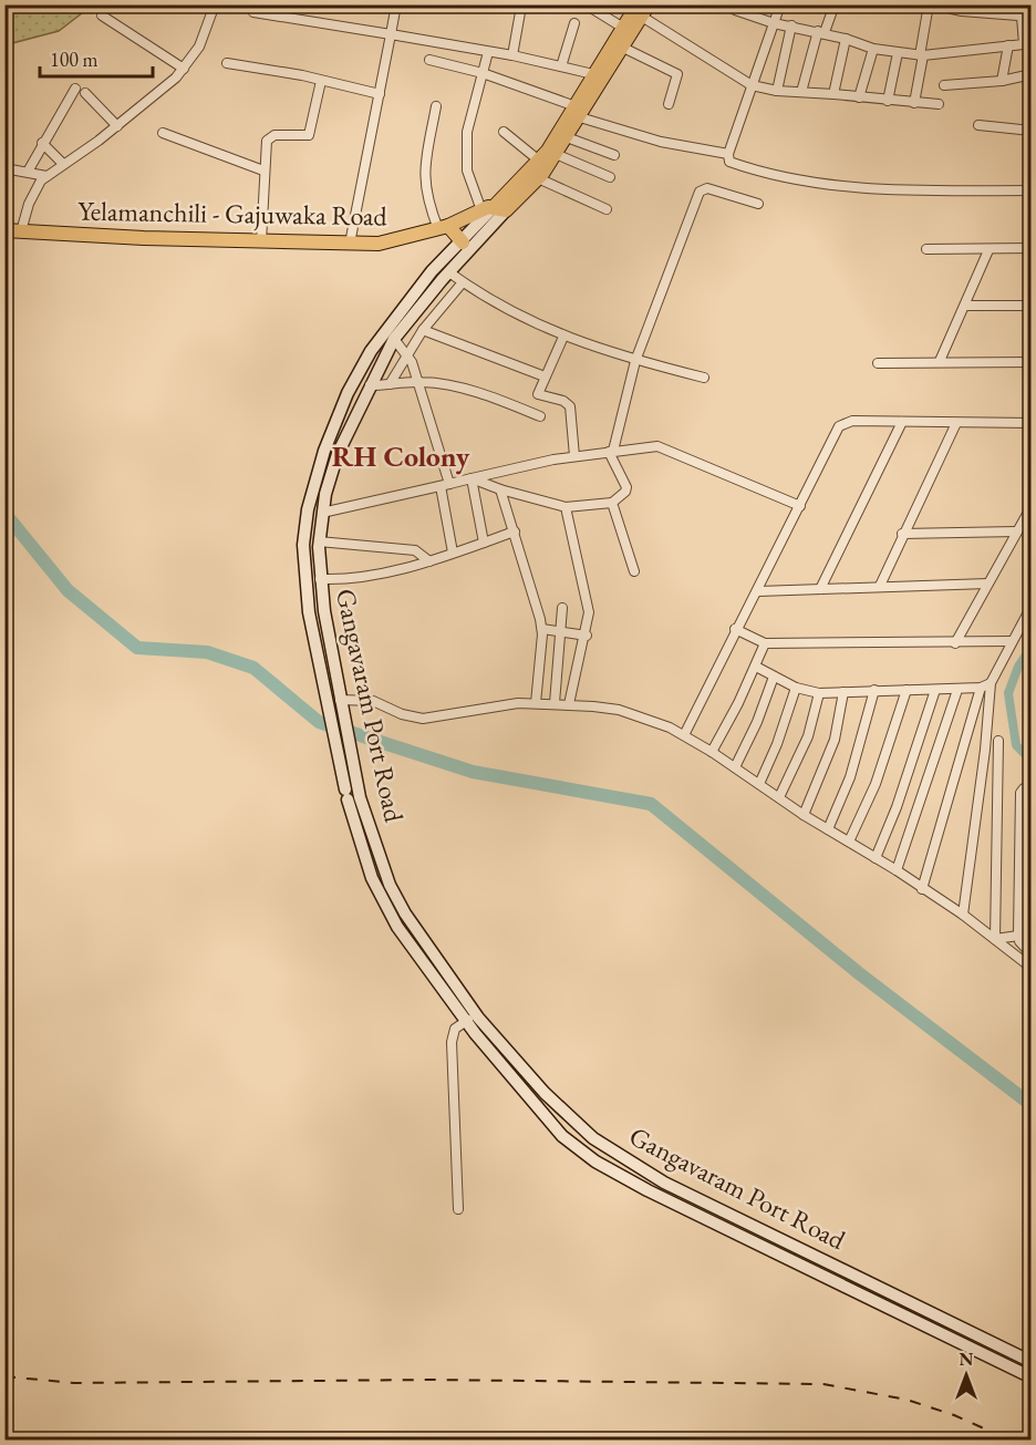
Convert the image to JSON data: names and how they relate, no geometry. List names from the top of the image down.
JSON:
{
  "streets": {
    "main road": ["Yelamanchili - Gajuwaka Road"],
    "street": ["Gangavaram Port Road"]
  },
  "crossings": [
    ["Yelamanchili - Gajuwaka Road", "Gangavaram Port Road"]
  ],
  "districts": ["RH Colony"],
  "scale_bar": "100 m",
  "north": "top"
}
